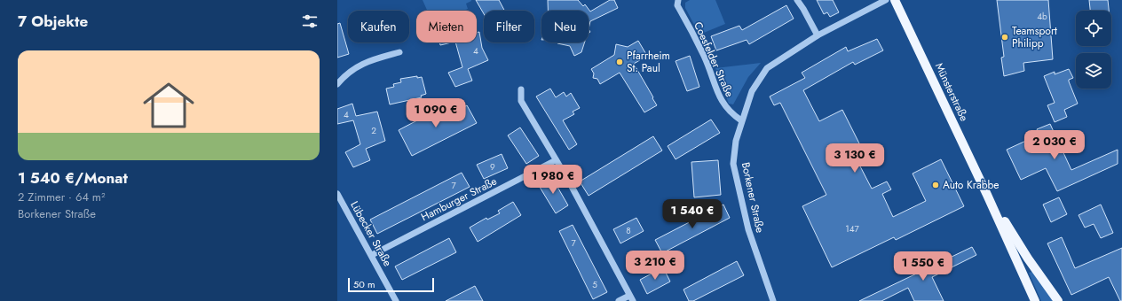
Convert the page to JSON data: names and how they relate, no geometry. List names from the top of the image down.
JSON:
{
  "streets": {
    "main road": ["Münsterstraße"],
    "street": [
      "Coesfelder Straße",
      "Borkener Straße",
      "Hamburger Straße",
      "Lübecker Straße"
    ]
  },
  "crossings": [
    ["Coesfelder Straße", "Borkener Straße"],
    ["Hamburger Straße", "Lübecker Straße"]
  ],
  "places": ["Teamsport Philipp", "Pfarrheim St. Paul", "Auto Krabbe"],
  "house_numbers": [
    "4b",
    "4",
    "4",
    "2",
    "9",
    "7",
    "147",
    "8",
    "7",
    "5"
  ],
  "scale_bar": "50 m",
  "page": {
    "heading": "7 Objekte",
    "chip": [
      "Kaufen",
      "Mieten",
      "Filter",
      "Neu"
    ],
    "list": [
      {
        "name": "1 540 €/Monat",
        "note": "2 Zimmer · 64 m² · Borkener Straße"
      }
    ],
    "price": [
      "1 090 €",
      "2 030 €",
      "3 130 €",
      "1 980 €",
      "1 540 €",
      "3 210 €",
      "1 550 €"
    ],
    "scale": "50 m"
  }
}
